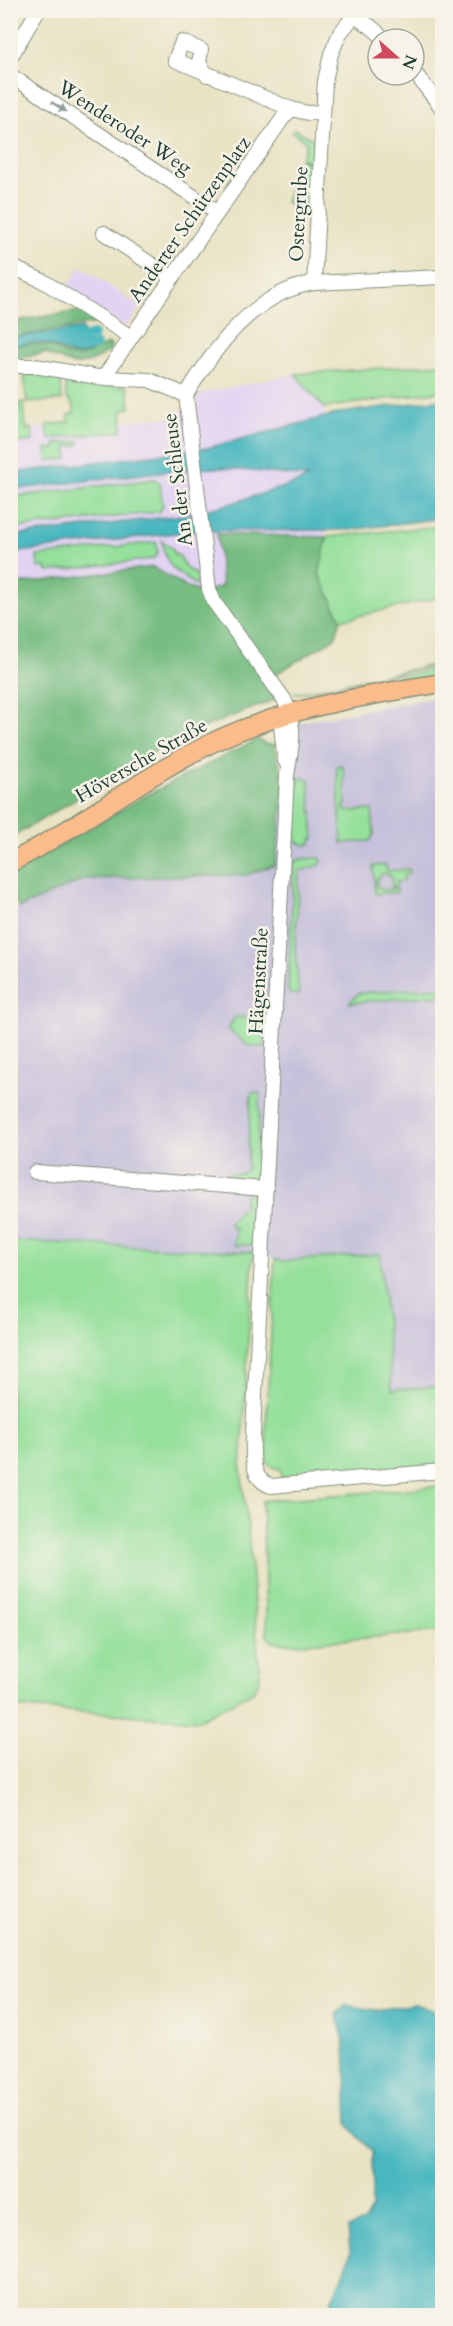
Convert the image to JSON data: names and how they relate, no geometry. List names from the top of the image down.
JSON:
{
  "streets": {
    "main road": ["Höversche Straße"],
    "street": [
      "Wenderoder Weg",
      "Ostergrube",
      "Anderter Schützenplatz",
      "An der Schleuse",
      "Hägenstraße"
    ]
  },
  "crossings": [
    ["Wenderoder Weg", "Anderter Schützenplatz"],
    ["Ostergrube", "An der Schleuse"],
    ["Anderter Schützenplatz", "An der Schleuse"],
    ["An der Schleuse", "Höversche Straße"],
    ["An der Schleuse", "Hägenstraße"],
    ["Höversche Straße", "Hägenstraße"]
  ],
  "north": "right"
}
